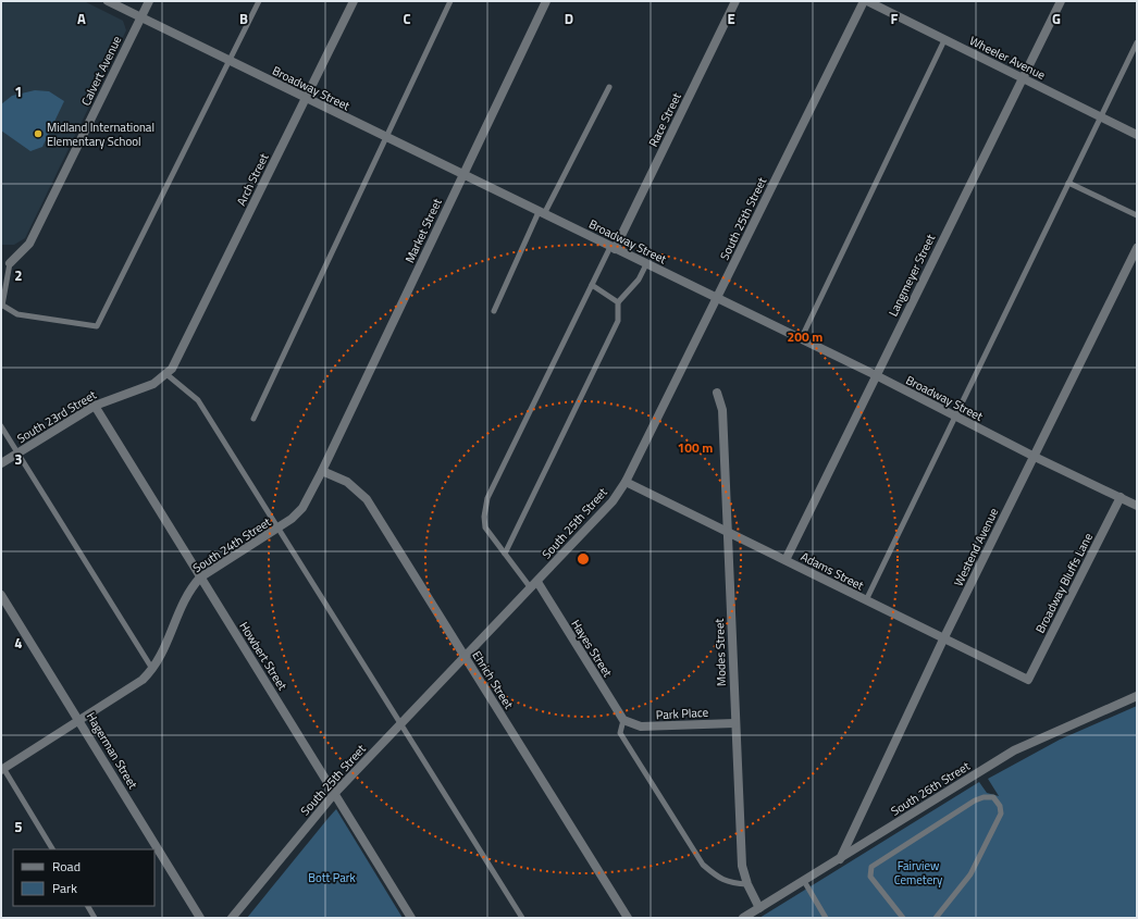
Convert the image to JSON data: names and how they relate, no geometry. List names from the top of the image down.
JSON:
{
  "streets": {
    "street": [
      "Wheeler Avenue",
      "Calvert Avenue",
      "Broadway Street",
      "Race Street",
      "Arch Street",
      "South 25th Street",
      "Market Street",
      "Langmeyer Street",
      "South 23rd Street",
      "South 24th Street",
      "Westend Avenue",
      "Adams Street",
      "Broadway Bluffs Lane",
      "Hayes Street",
      "Modes Street",
      "Howbert Street",
      "Ehrich Street",
      "Park Place",
      "Hagerman Street",
      "South 26th Street"
    ]
  },
  "crossings": [
    ["Wheeler Avenue", "South 25th Street"],
    ["Wheeler Avenue", "Langmeyer Street"],
    ["Calvert Avenue", "Broadway Street"],
    ["Broadway Street", "Race Street"],
    ["Broadway Street", "Arch Street"],
    ["Broadway Street", "South 25th Street"],
    ["Broadway Street", "Market Street"],
    ["Broadway Street", "Langmeyer Street"],
    ["Broadway Street", "Westend Avenue"],
    ["Broadway Street", "Broadway Bluffs Lane"],
    ["Arch Street", "South 23rd Street"],
    ["South 25th Street", "Adams Street"],
    ["South 25th Street", "Hayes Street"],
    ["South 25th Street", "Howbert Street"],
    ["South 25th Street", "Ehrich Street"],
    ["Market Street", "South 24th Street"],
    ["Market Street", "Ehrich Street"],
    ["Langmeyer Street", "Adams Street"],
    ["South 23rd Street", "Howbert Street"],
    ["South 24th Street", "Howbert Street"],
    ["South 24th Street", "Ehrich Street"],
    ["South 24th Street", "Hagerman Street"],
    ["Westend Avenue", "Adams Street"],
    ["Westend Avenue", "South 26th Street"],
    ["Adams Street", "Broadway Bluffs Lane"],
    ["Adams Street", "Modes Street"],
    ["Hayes Street", "Park Place"],
    ["Modes Street", "Park Place"],
    ["Modes Street", "South 26th Street"]
  ],
  "parks": ["Fairview Cemetery", "Bott Park"],
  "places": ["Midland International Elementary School"],
  "legend": ["Road", "Park"],
  "grid": {
    "columns": [
      "A",
      "B",
      "C",
      "D",
      "E",
      "F",
      "G"
    ],
    "rows": [
      "1",
      "2",
      "3",
      "4",
      "5"
    ]
  },
  "rings": ["200 m", "100 m"]
}
